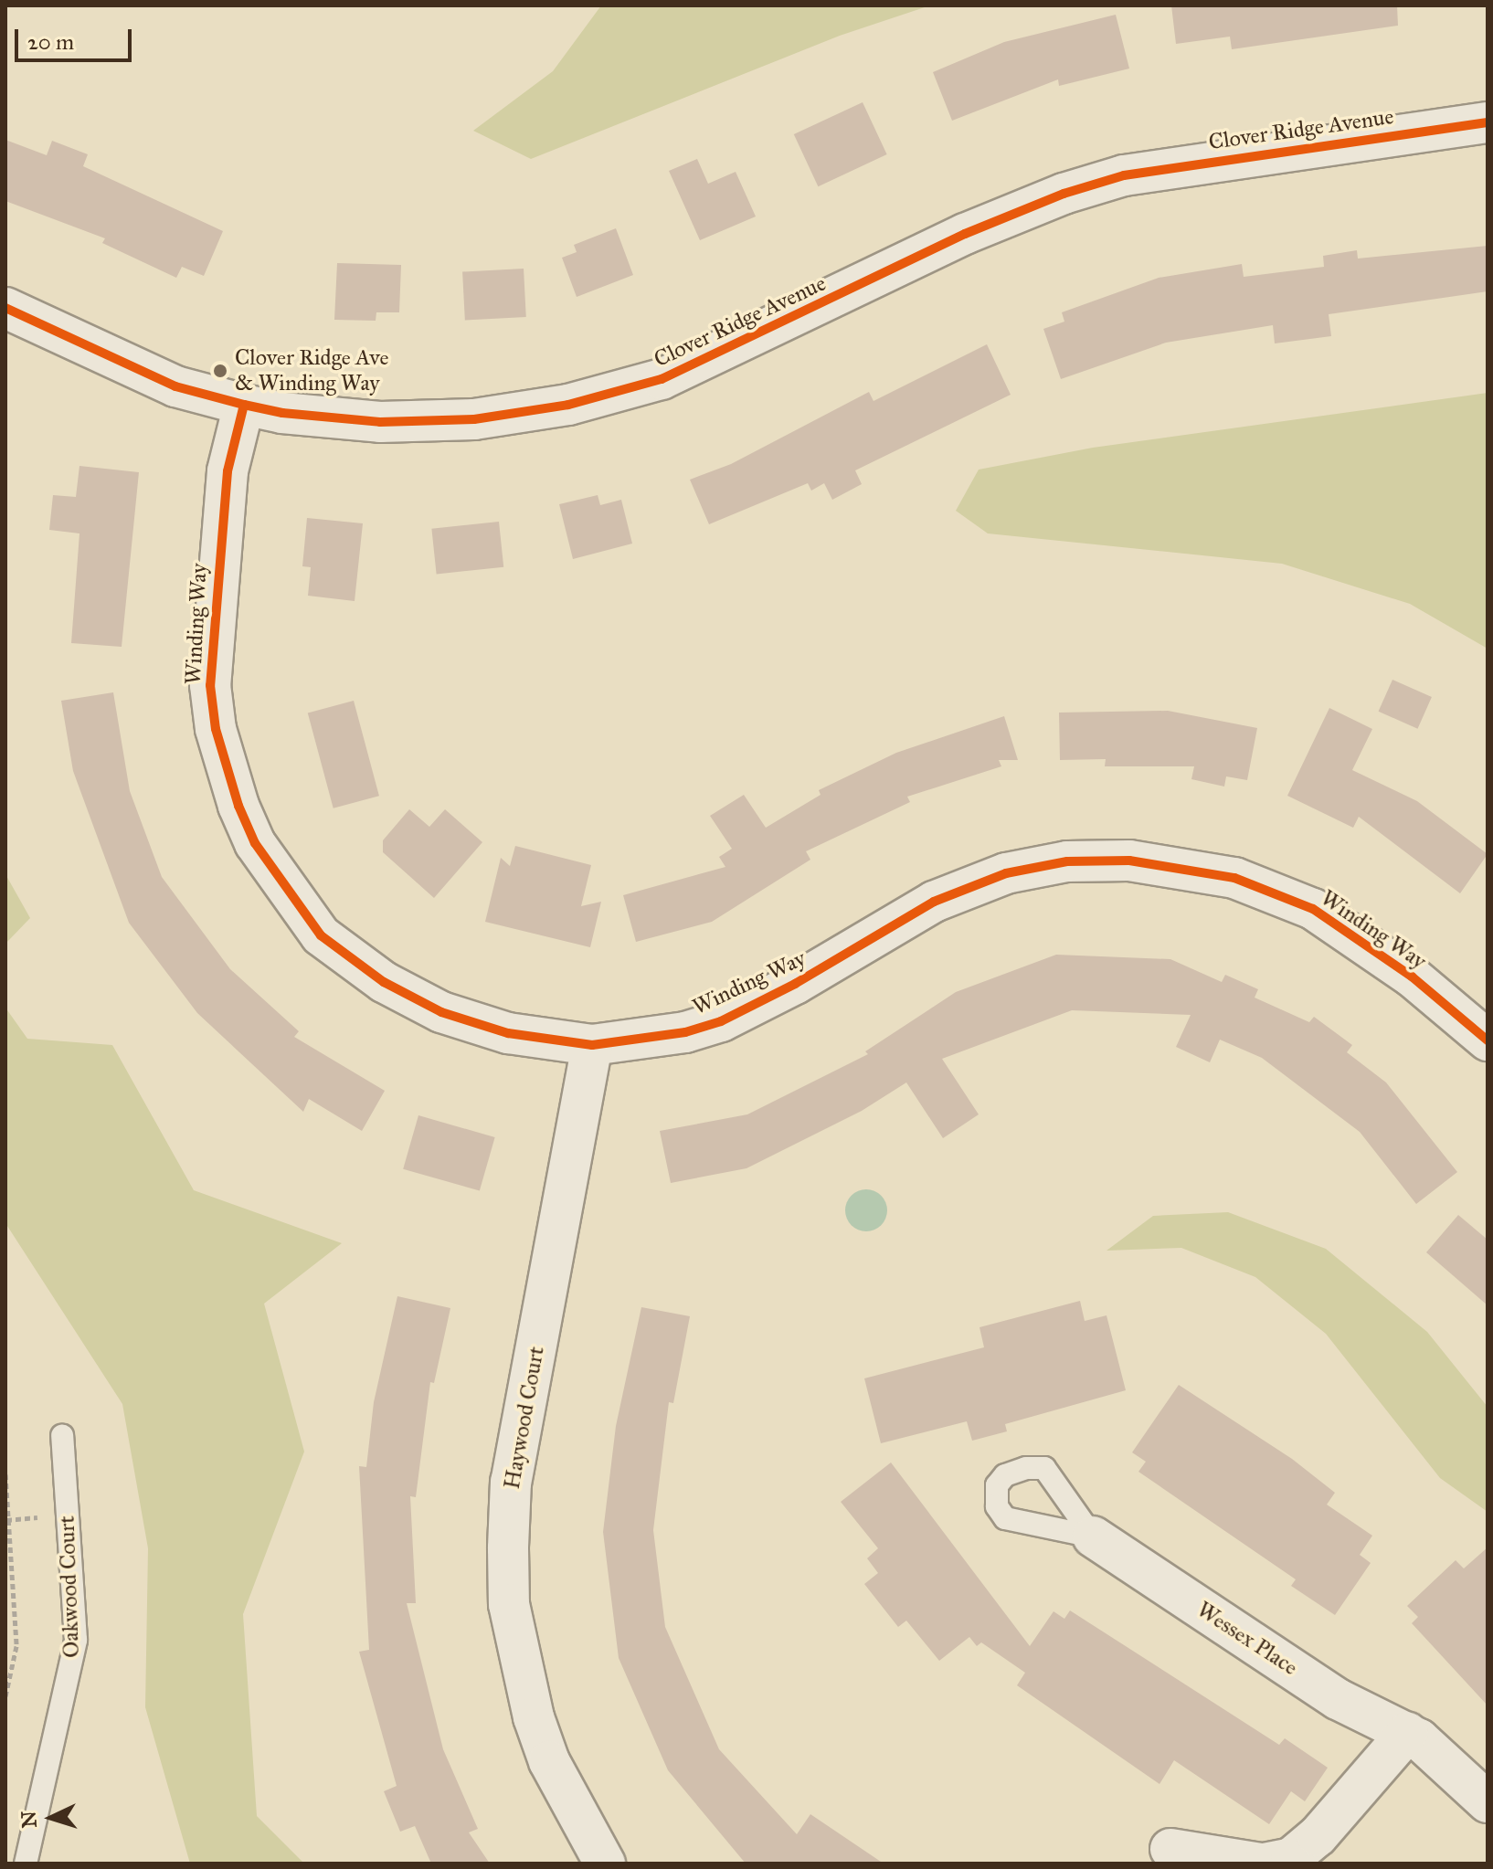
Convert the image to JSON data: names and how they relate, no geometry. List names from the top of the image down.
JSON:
{
  "streets": {
    "street": [
      "Clover Ridge Avenue",
      "Winding Way",
      "Haywood Court",
      "Wessex Place"
    ],
    "lane": ["Oakwood Court"]
  },
  "crossings": [
    ["Clover Ridge Avenue", "Winding Way"],
    ["Winding Way", "Haywood Court"]
  ],
  "places": ["Clover Ridge Ave & Winding Way"],
  "scale_bar": "20 m",
  "north": "left"
}
